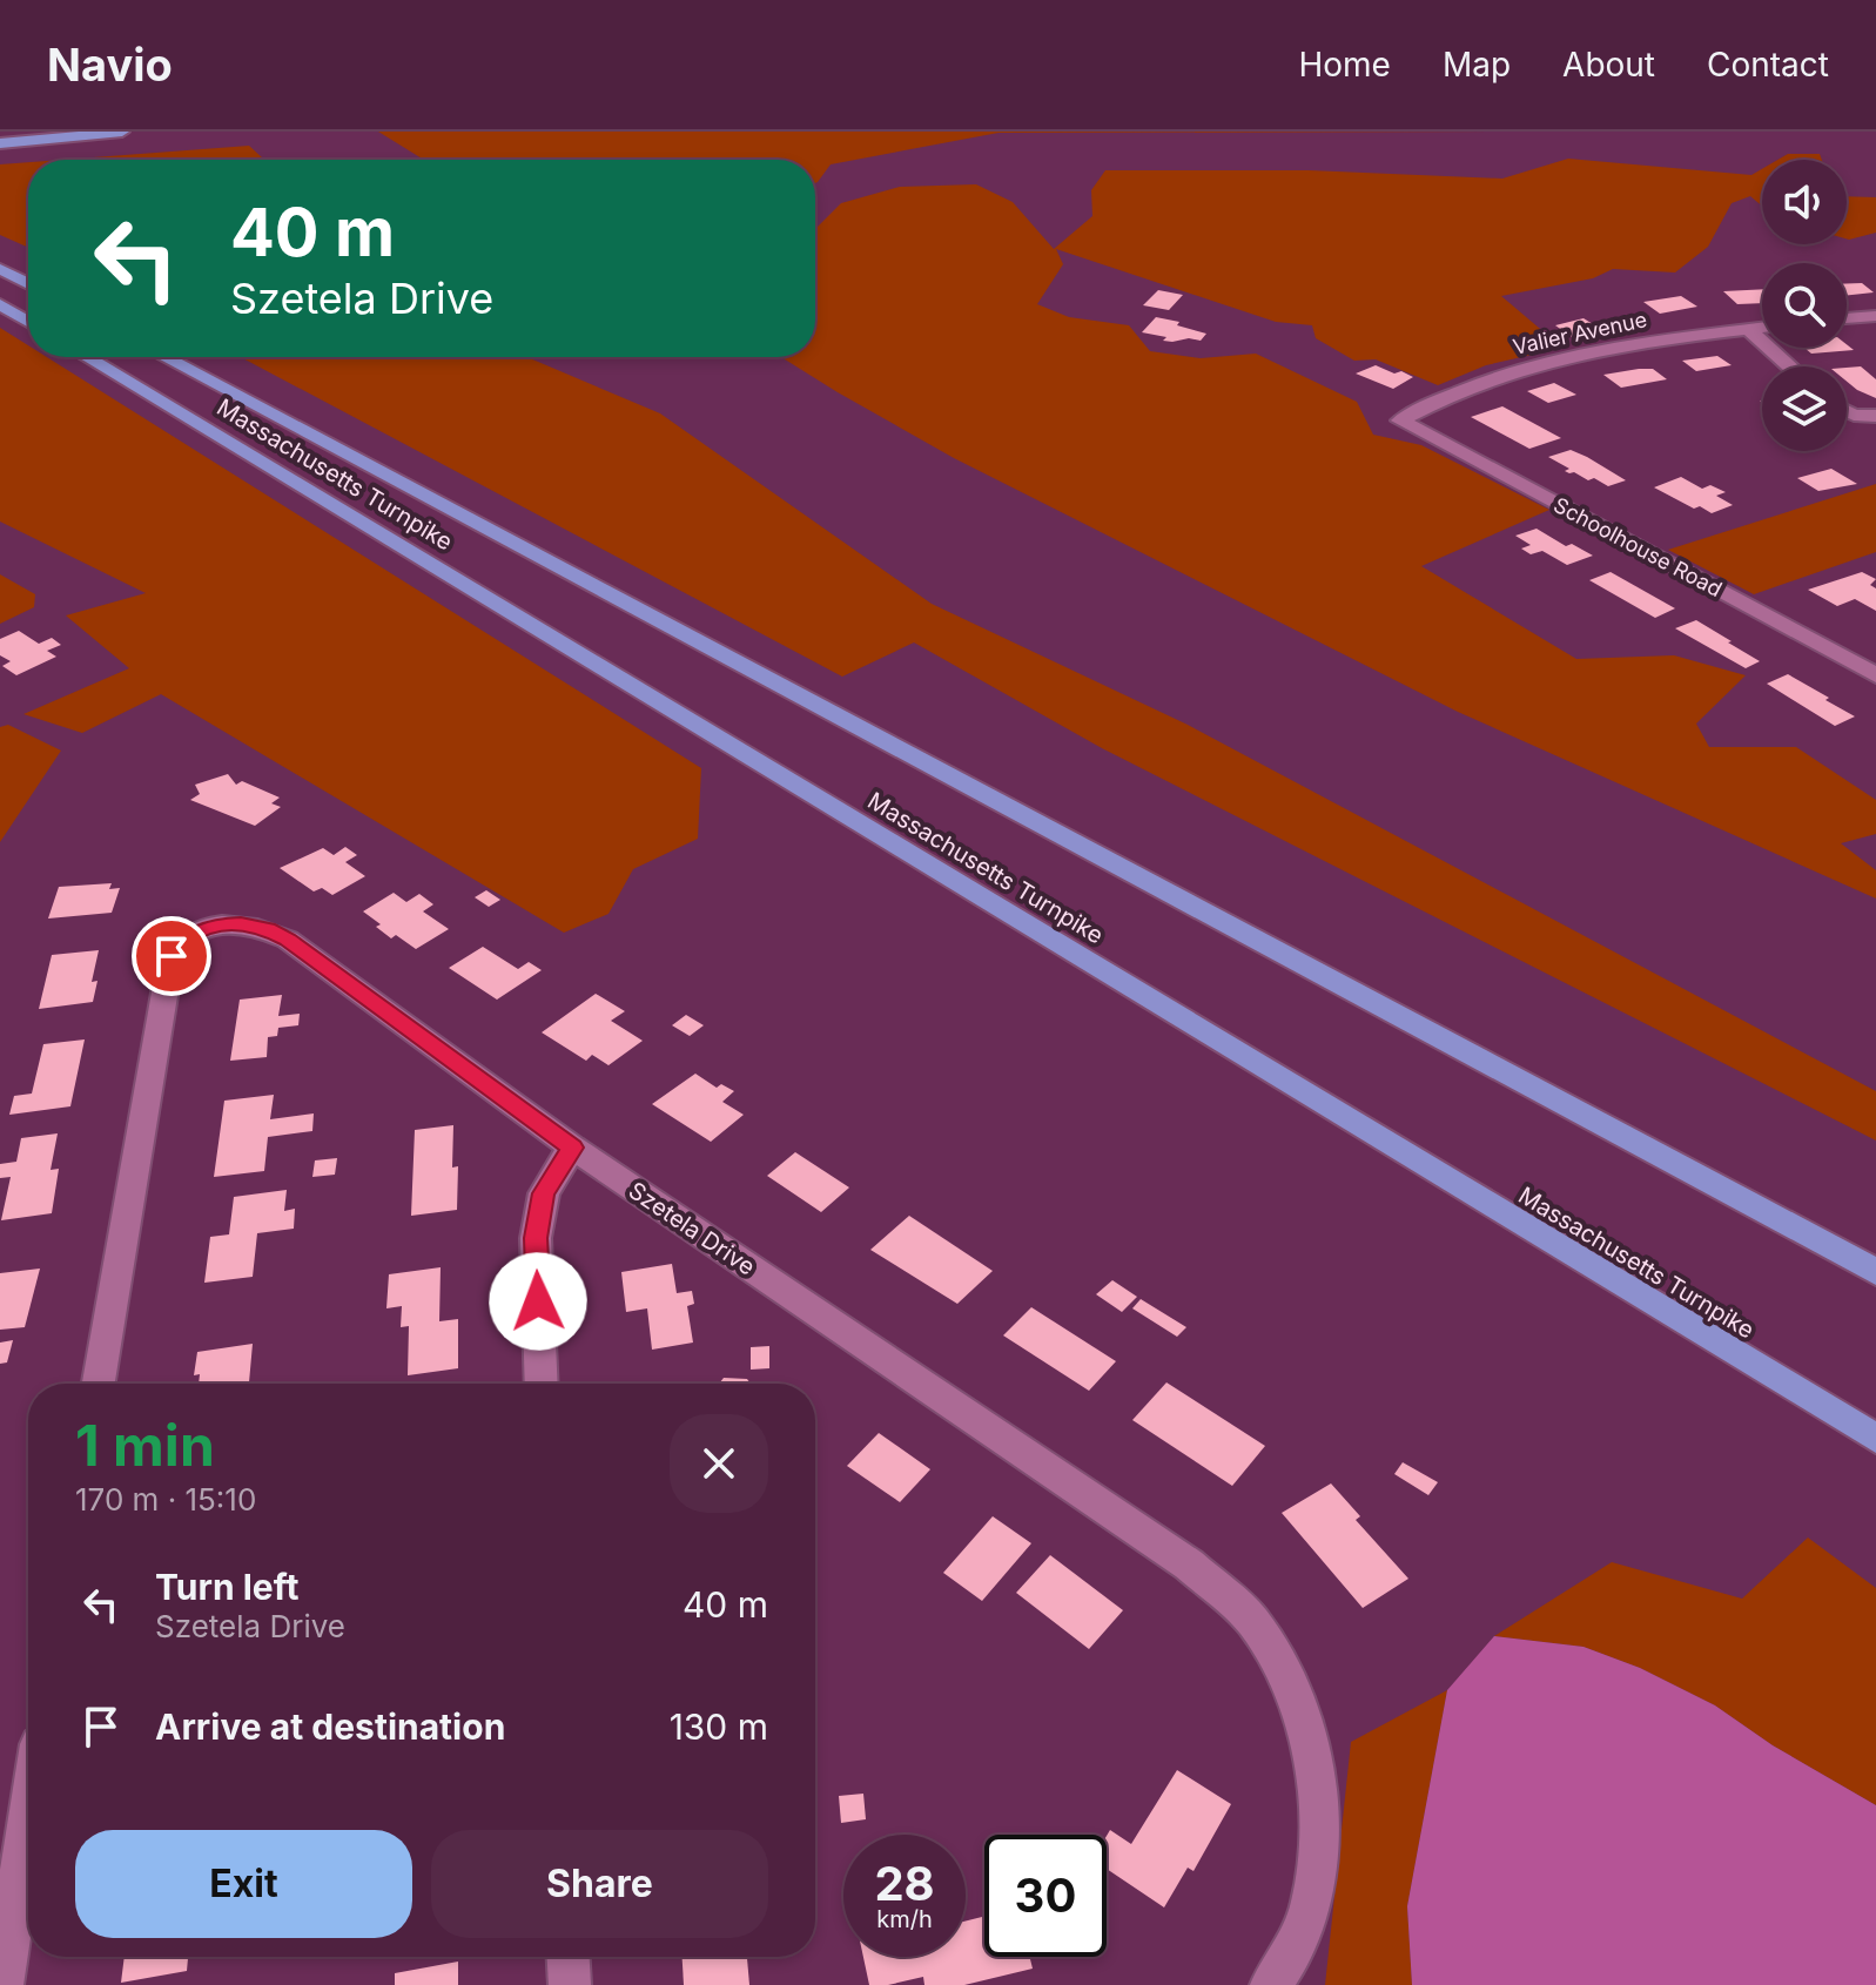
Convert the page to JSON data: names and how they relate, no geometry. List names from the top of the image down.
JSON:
{
  "streets": {
    "highway": ["Massachusetts Turnpike"],
    "street": ["Valier Avenue", "Schoolhouse Road", "Szetela Drive"]
  },
  "crossings": [
    ["Valier Avenue", "Schoolhouse Road"]
  ],
  "page": {
    "header": "Navio",
    "nav": [
      "Home",
      "Map",
      "About",
      "Contact"
    ],
    "turn": ["40 m", "Szetela Drive"],
    "heading": ["1 min", "170 m · 15:10"],
    "list": [
      {
        "name": "Turn left",
        "note": "Szetela Drive",
        "value": "40 m"
      },
      {
        "name": "Arrive at destination",
        "value": "130 m"
      }
    ],
    "buttons": ["Exit", "Share"],
    "speed": "28 km/h",
    "limit": "30"
  }
}
